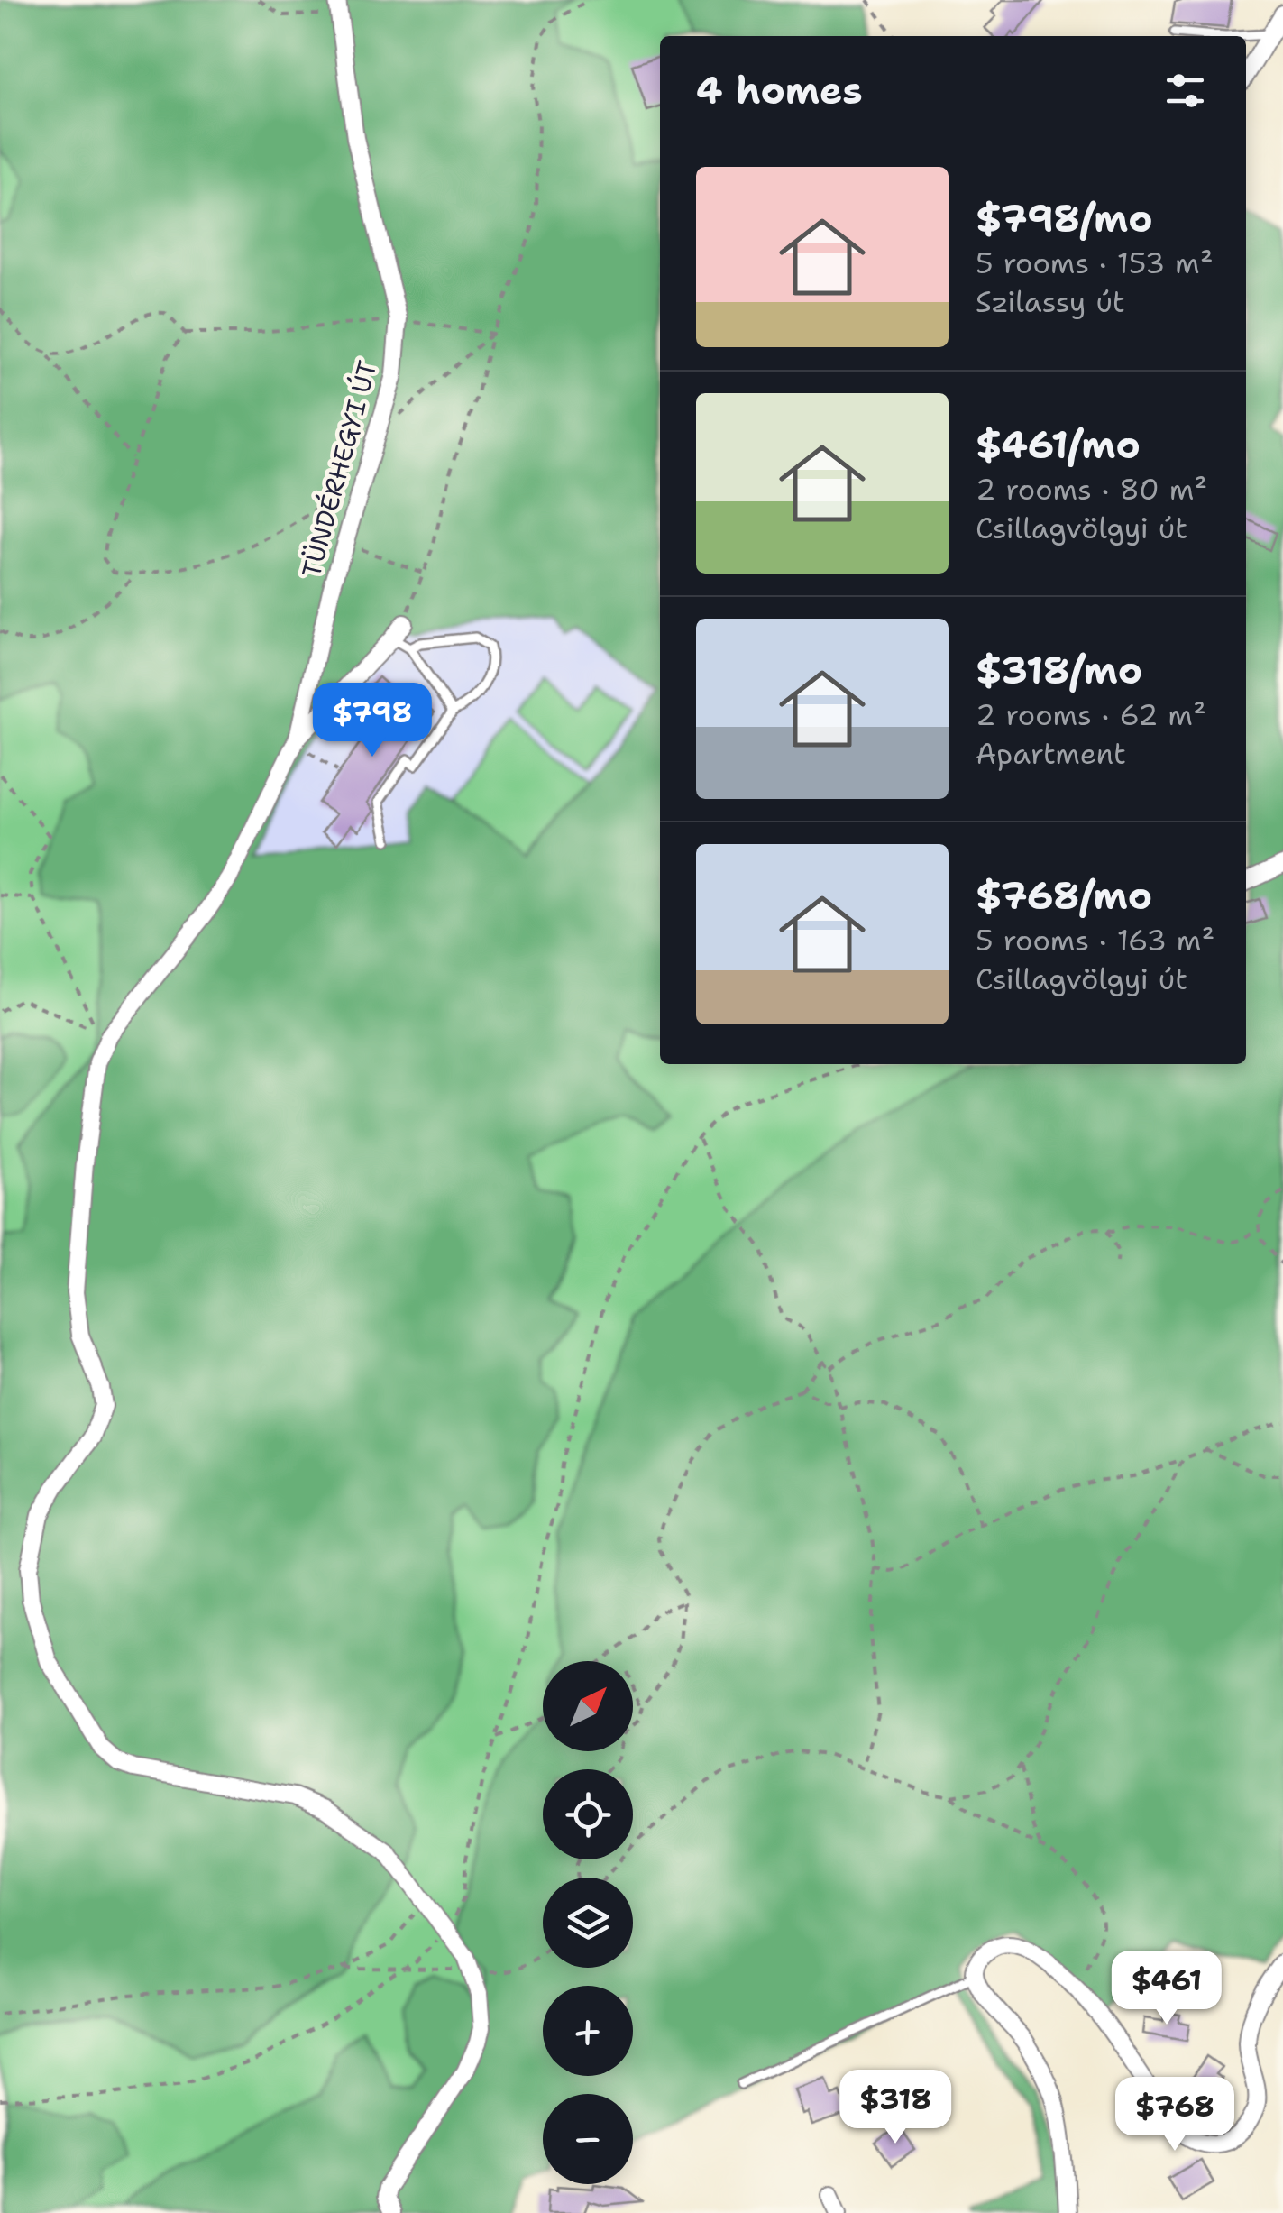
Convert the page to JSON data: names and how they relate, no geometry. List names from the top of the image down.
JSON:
{
  "streets": {
    "street": ["TÜNDÉRHEGYI ÚT"]
  },
  "north": "top right",
  "page": {
    "heading": "4 homes",
    "list": [
      {
        "name": "$798/mo",
        "note": "5 rooms · 153 m² · Szilassy út"
      },
      {
        "name": "$461/mo",
        "note": "2 rooms · 80 m² · Csillagvölgyi út"
      },
      {
        "name": "$318/mo",
        "note": "2 rooms · 62 m² · Apartment"
      },
      {
        "name": "$768/mo",
        "note": "5 rooms · 163 m² · Csillagvölgyi út"
      }
    ],
    "price": [
      "$798",
      "$461",
      "$318",
      "$768"
    ],
    "map_buttons": ["+", "−"]
  }
}
